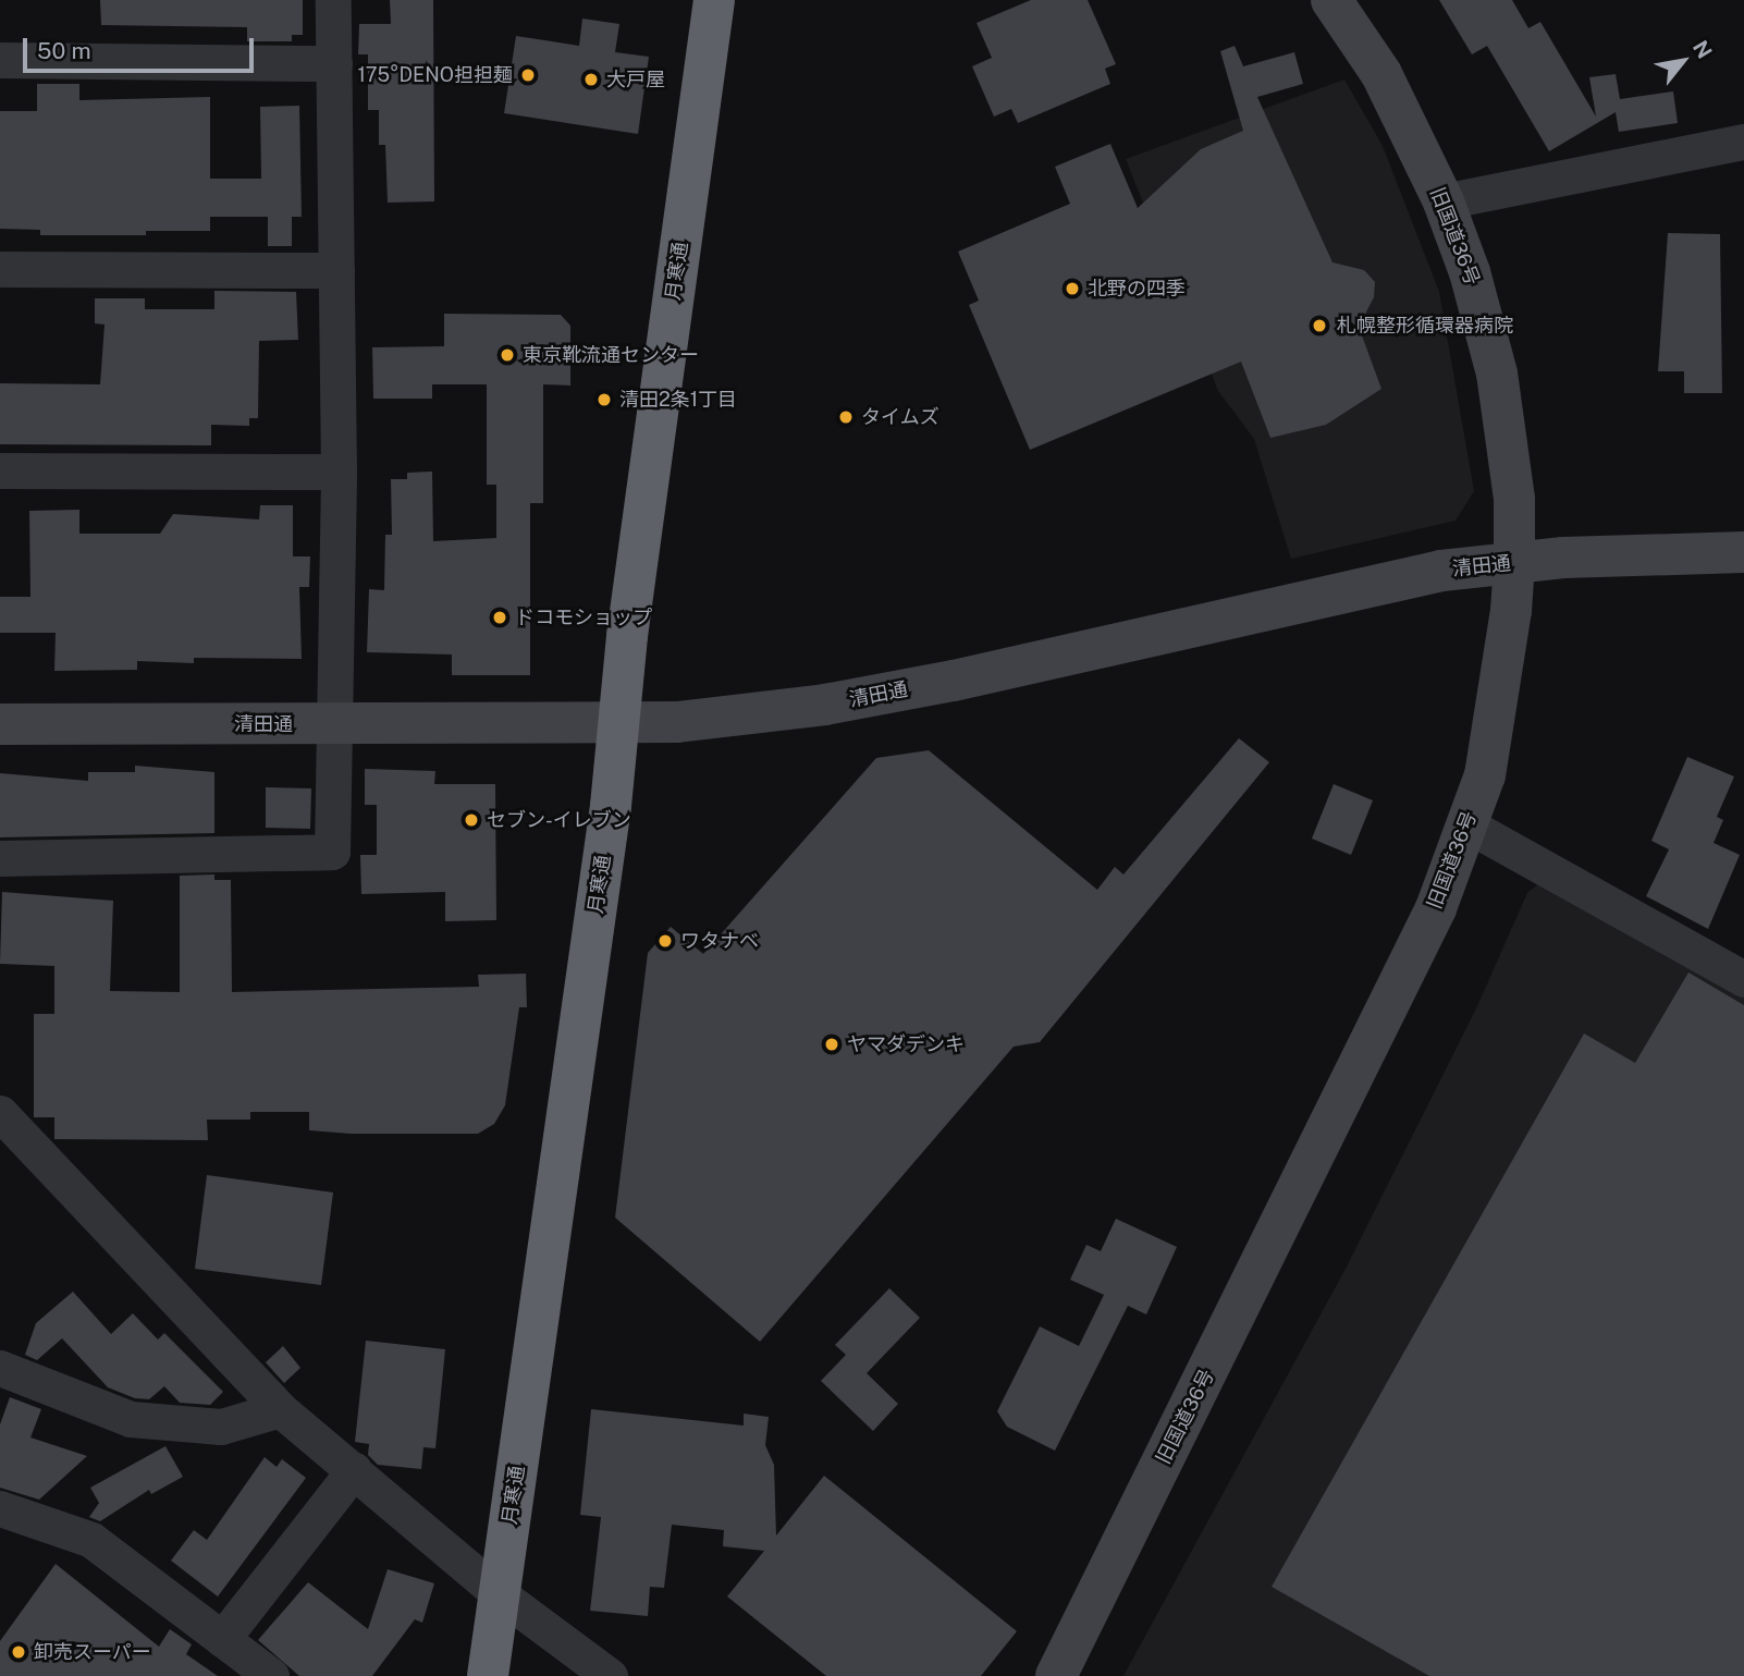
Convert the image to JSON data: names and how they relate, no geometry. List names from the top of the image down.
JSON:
{
  "streets": {
    "highway": ["月寒通"],
    "street": ["旧国道36号", "清田通"]
  },
  "crossings": [
    ["旧国道36号", "清田通"],
    ["月寒通", "清田通"]
  ],
  "places": [
    "175°DENO担担麺",
    "大戸屋",
    "北野の四季",
    "札幌整形循環器病院",
    "東京靴流通センター",
    "清田2条1丁目",
    "タイムズ",
    "ドコモショップ",
    "セブン-イレブン",
    "ワタナベ",
    "ヤマダデンキ",
    "卸売スーパー"
  ],
  "scale_bar": "50 m",
  "north": "top right"
}
